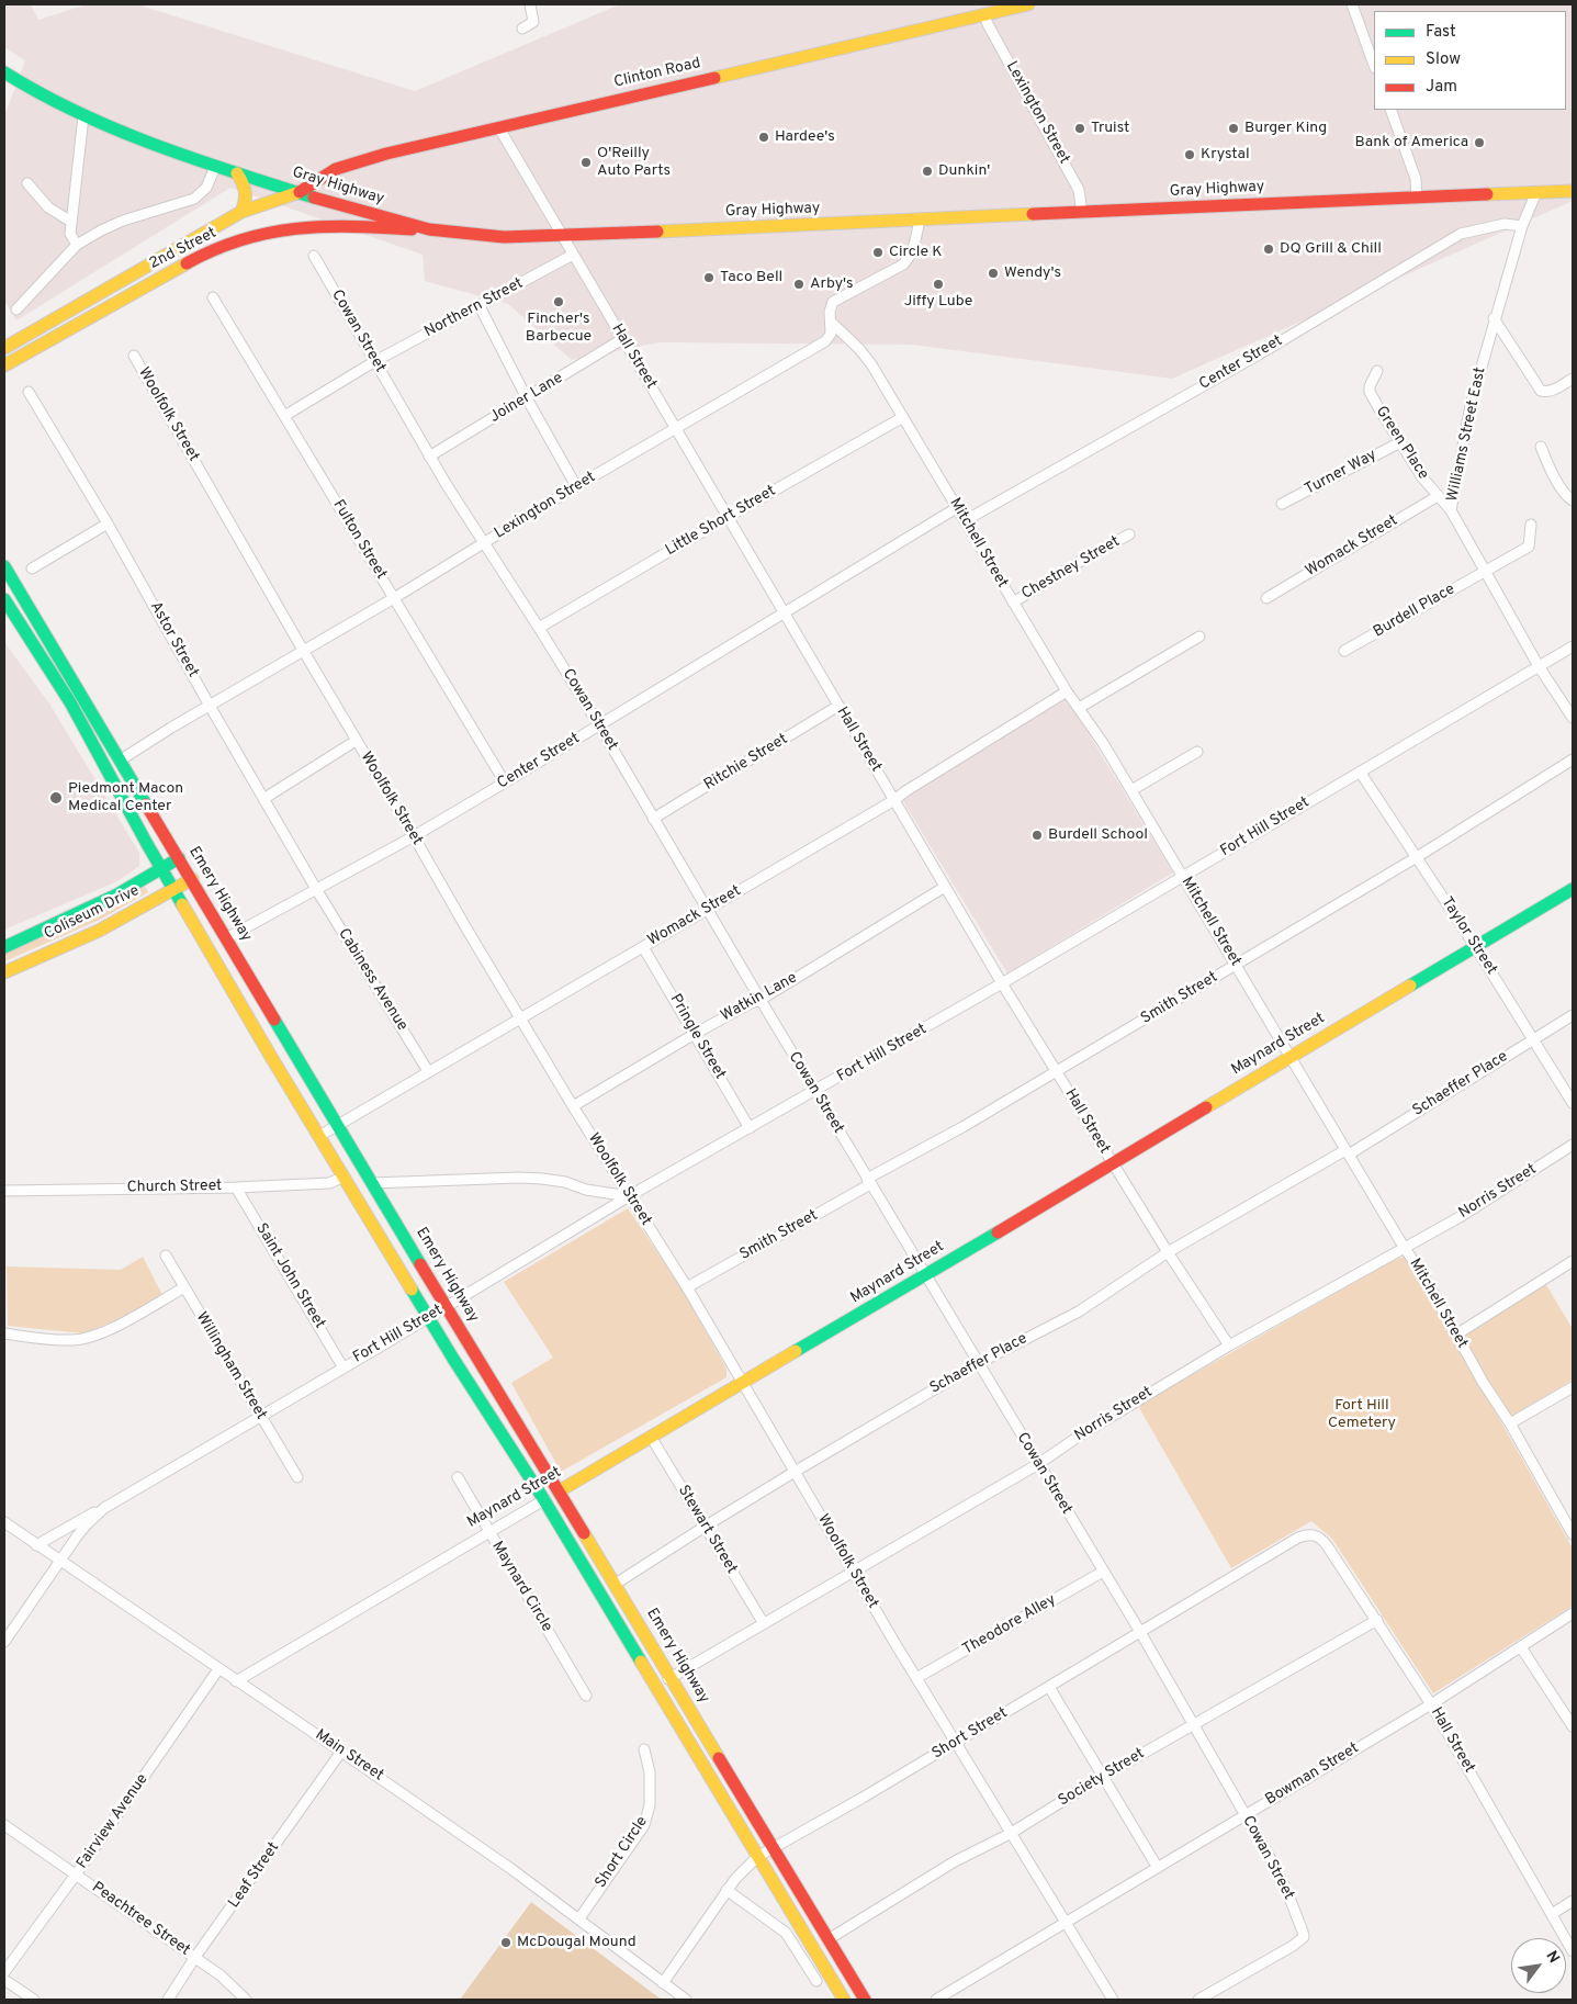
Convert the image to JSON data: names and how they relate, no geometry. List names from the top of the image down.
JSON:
{
  "streets": {
    "main road": [
      "Clinton Road",
      "Gray Highway",
      "2nd Street",
      "Emery Highway",
      "Coliseum Drive",
      "Maynard Street"
    ],
    "street": [
      "Lexington Street",
      "Northern Street",
      "Cowan Street",
      "Hall Street",
      "Center Street",
      "Joiner Lane",
      "Woolfolk Street",
      "Williams Street East",
      "Green Place",
      "Turner Way",
      "Little Short Street",
      "Fulton Street",
      "Mitchell Street",
      "Womack Street",
      "Chestney Street",
      "Burdell Place",
      "Astor Street",
      "Ritchie Street",
      "Fort Hill Street",
      "Taylor Street",
      "Cabiness Avenue",
      "Watkin Lane",
      "Smith Street",
      "Pringle Street",
      "Schaeffer Place",
      "Church Street",
      "Norris Street",
      "Saint John Street",
      "Willingham Street",
      "Stewart Street",
      "Maynard Circle",
      "Theodore Alley",
      "Short Street",
      "Main Street",
      "Bowman Street",
      "Society Street",
      "Fairview Avenue",
      "Short Circle",
      "Leaf Street",
      "Peachtree Street"
    ]
  },
  "crossings": [
    ["Clinton Road", "Lexington Street"],
    ["Clinton Road", "Gray Highway"],
    ["Clinton Road", "2nd Street"],
    ["Clinton Road", "Hall Street"],
    ["Lexington Street", "Gray Highway"],
    ["Lexington Street", "Cowan Street"],
    ["Lexington Street", "Hall Street"],
    ["Lexington Street", "Woolfolk Street"],
    ["Lexington Street", "Fulton Street"],
    ["Lexington Street", "Mitchell Street"],
    ["Lexington Street", "Astor Street"],
    ["Lexington Street", "Emery Highway"],
    ["Gray Highway", "2nd Street"],
    ["Gray Highway", "Hall Street"],
    ["Gray Highway", "Williams Street East"],
    ["Northern Street", "Cowan Street"],
    ["Northern Street", "Hall Street"],
    ["Northern Street", "Fulton Street"],
    ["Cowan Street", "Center Street"],
    ["Cowan Street", "Joiner Lane"],
    ["Cowan Street", "Little Short Street"],
    ["Cowan Street", "Womack Street"],
    ["Cowan Street", "Ritchie Street"],
    ["Cowan Street", "Fort Hill Street"],
    ["Cowan Street", "Watkin Lane"],
    ["Cowan Street", "Smith Street"],
    ["Cowan Street", "Maynard Street"],
    ["Cowan Street", "Schaeffer Place"],
    ["Cowan Street", "Norris Street"],
    ["Cowan Street", "Theodore Alley"],
    ["Cowan Street", "Short Street"],
    ["Cowan Street", "Bowman Street"],
    ["Cowan Street", "Society Street"],
    ["Hall Street", "Center Street"],
    ["Hall Street", "Joiner Lane"],
    ["Hall Street", "Little Short Street"],
    ["Hall Street", "Womack Street"],
    ["Hall Street", "Ritchie Street"],
    ["Hall Street", "Fort Hill Street"],
    ["Hall Street", "Watkin Lane"],
    ["Hall Street", "Smith Street"],
    ["Hall Street", "Maynard Street"],
    ["Hall Street", "Schaeffer Place"],
    ["Hall Street", "Norris Street"],
    ["Hall Street", "Short Street"],
    ["Hall Street", "Bowman Street"],
    ["Hall Street", "Society Street"],
    ["Center Street", "Woolfolk Street"],
    ["Center Street", "Williams Street East"],
    ["Center Street", "Fulton Street"],
    ["Center Street", "Mitchell Street"],
    ["Center Street", "Astor Street"],
    ["Center Street", "Emery Highway"],
    ["Center Street", "Cabiness Avenue"],
    ["Woolfolk Street", "Womack Street"],
    ["Woolfolk Street", "Fort Hill Street"],
    ["Woolfolk Street", "Watkin Lane"],
    ["Woolfolk Street", "Smith Street"],
    ["Woolfolk Street", "Maynard Street"],
    ["Woolfolk Street", "Schaeffer Place"],
    ["Woolfolk Street", "Norris Street"],
    ["Woolfolk Street", "Theodore Alley"],
    ["Woolfolk Street", "Short Street"],
    ["Woolfolk Street", "Bowman Street"],
    ["Woolfolk Street", "Society Street"],
    ["Williams Street East", "Green Place"],
    ["Williams Street East", "Burdell Place"],
    ["Williams Street East", "Fort Hill Street"],
    ["Green Place", "Turner Way"],
    ["Green Place", "Womack Street"],
    ["Little Short Street", "Mitchell Street"],
    ["Mitchell Street", "Womack Street"],
    ["Mitchell Street", "Chestney Street"],
    ["Mitchell Street", "Fort Hill Street"],
    ["Mitchell Street", "Smith Street"],
    ["Mitchell Street", "Maynard Street"],
    ["Mitchell Street", "Schaeffer Place"],
    ["Mitchell Street", "Norris Street"],
    ["Womack Street", "Emery Highway"],
    ["Womack Street", "Cabiness Avenue"],
    ["Womack Street", "Pringle Street"],
    ["Astor Street", "Cabiness Avenue"],
    ["Fort Hill Street", "Emery Highway"],
    ["Fort Hill Street", "Taylor Street"],
    ["Fort Hill Street", "Pringle Street"],
    ["Fort Hill Street", "Saint John Street"],
    ["Fort Hill Street", "Willingham Street"],
    ["Fort Hill Street", "Main Street"],
    ["Emery Highway", "Coliseum Drive"],
    ["Emery Highway", "Maynard Street"],
    ["Emery Highway", "Schaeffer Place"],
    ["Emery Highway", "Norris Street"],
    ["Emery Highway", "Short Street"],
    ["Emery Highway", "Society Street"],
    ["Taylor Street", "Smith Street"],
    ["Taylor Street", "Maynard Street"],
    ["Taylor Street", "Schaeffer Place"],
    ["Watkin Lane", "Pringle Street"],
    ["Maynard Street", "Stewart Street"],
    ["Maynard Street", "Maynard Circle"],
    ["Maynard Street", "Main Street"],
    ["Schaeffer Place", "Stewart Street"],
    ["Church Street", "Saint John Street"],
    ["Norris Street", "Stewart Street"],
    ["Short Street", "Main Street"],
    ["Main Street", "Fairview Avenue"],
    ["Main Street", "Short Circle"],
    ["Main Street", "Leaf Street"],
    ["Fairview Avenue", "Peachtree Street"],
    ["Leaf Street", "Peachtree Street"]
  ],
  "parks": ["Fort Hill Cemetery"],
  "places": [
    "Truist",
    "Burger King",
    "Hardee's",
    "Bank of America",
    "Krystal",
    "O'Reilly Auto Parts",
    "Dunkin'",
    "DQ Grill & Chill",
    "Circle K",
    "Wendy's",
    "Taco Bell",
    "Arby's",
    "Jiffy Lube",
    "Fincher's Barbecue",
    "Piedmont Macon Medical Center",
    "Burdell School",
    "McDougal Mound"
  ],
  "legend": ["Fast", "Slow", "Jam"],
  "north": "top right"
}
